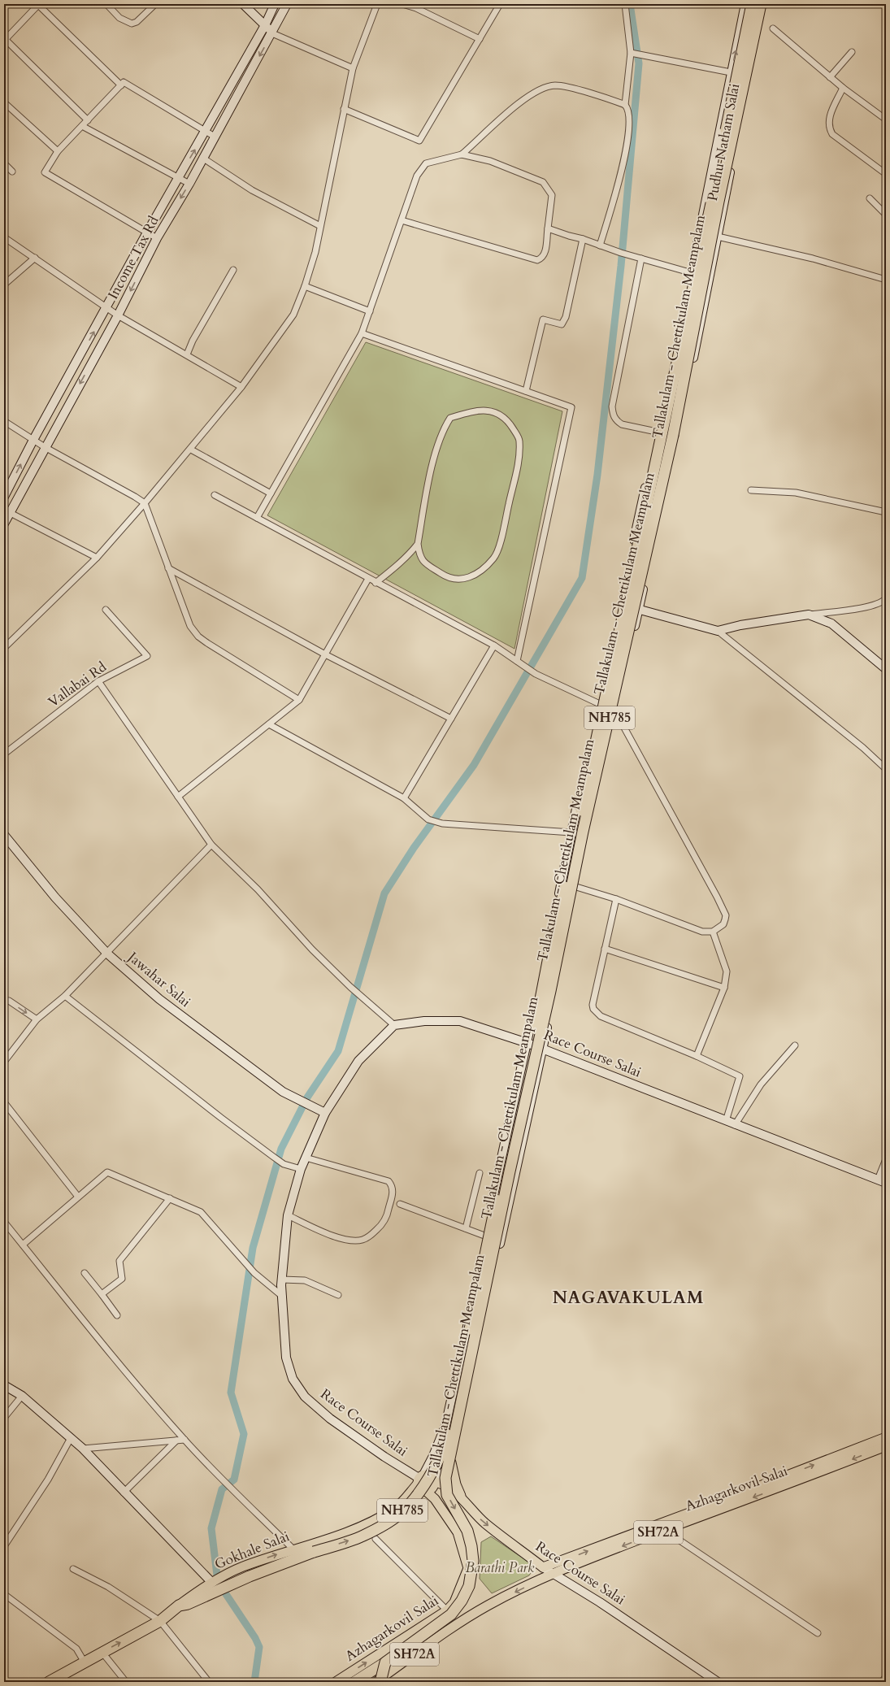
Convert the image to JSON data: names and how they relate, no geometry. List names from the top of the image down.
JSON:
{
  "streets": {
    "highway": ["Tallakulam - Chettikulam Meampalam", "NH785", "Gokhale Salai"],
    "main road": [
      "Pudhu Natham Salai",
      "Income Tax Rd",
      "Jawahar Salai",
      "Race Course Salai",
      "Azhagarkovil Salai",
      "SH72A"
    ],
    "street": ["Vallabai Rd"]
  },
  "crossings": [
    ["Pudhu Natham Salai", "Race Course Salai"],
    ["Pudhu Natham Salai", "Azhagarkovil Salai"],
    ["Pudhu Natham Salai", "Gokhale Salai"],
    ["Tallakulam - Chettikulam Meampalam", "NH785"],
    ["Tallakulam - Chettikulam Meampalam", "Azhagarkovil Salai"],
    ["Tallakulam - Chettikulam Meampalam", "Gokhale Salai"],
    ["NH785", "Azhagarkovil Salai"],
    ["Jawahar Salai", "Race Course Salai"],
    ["Race Course Salai", "Azhagarkovil Salai"],
    ["Race Course Salai", "Gokhale Salai"],
    ["Azhagarkovil Salai", "Gokhale Salai"]
  ],
  "one_way": ["Gokhale Salai"],
  "districts": ["NAGAVAKULAM"],
  "parks": ["Barathi Park"]
}
